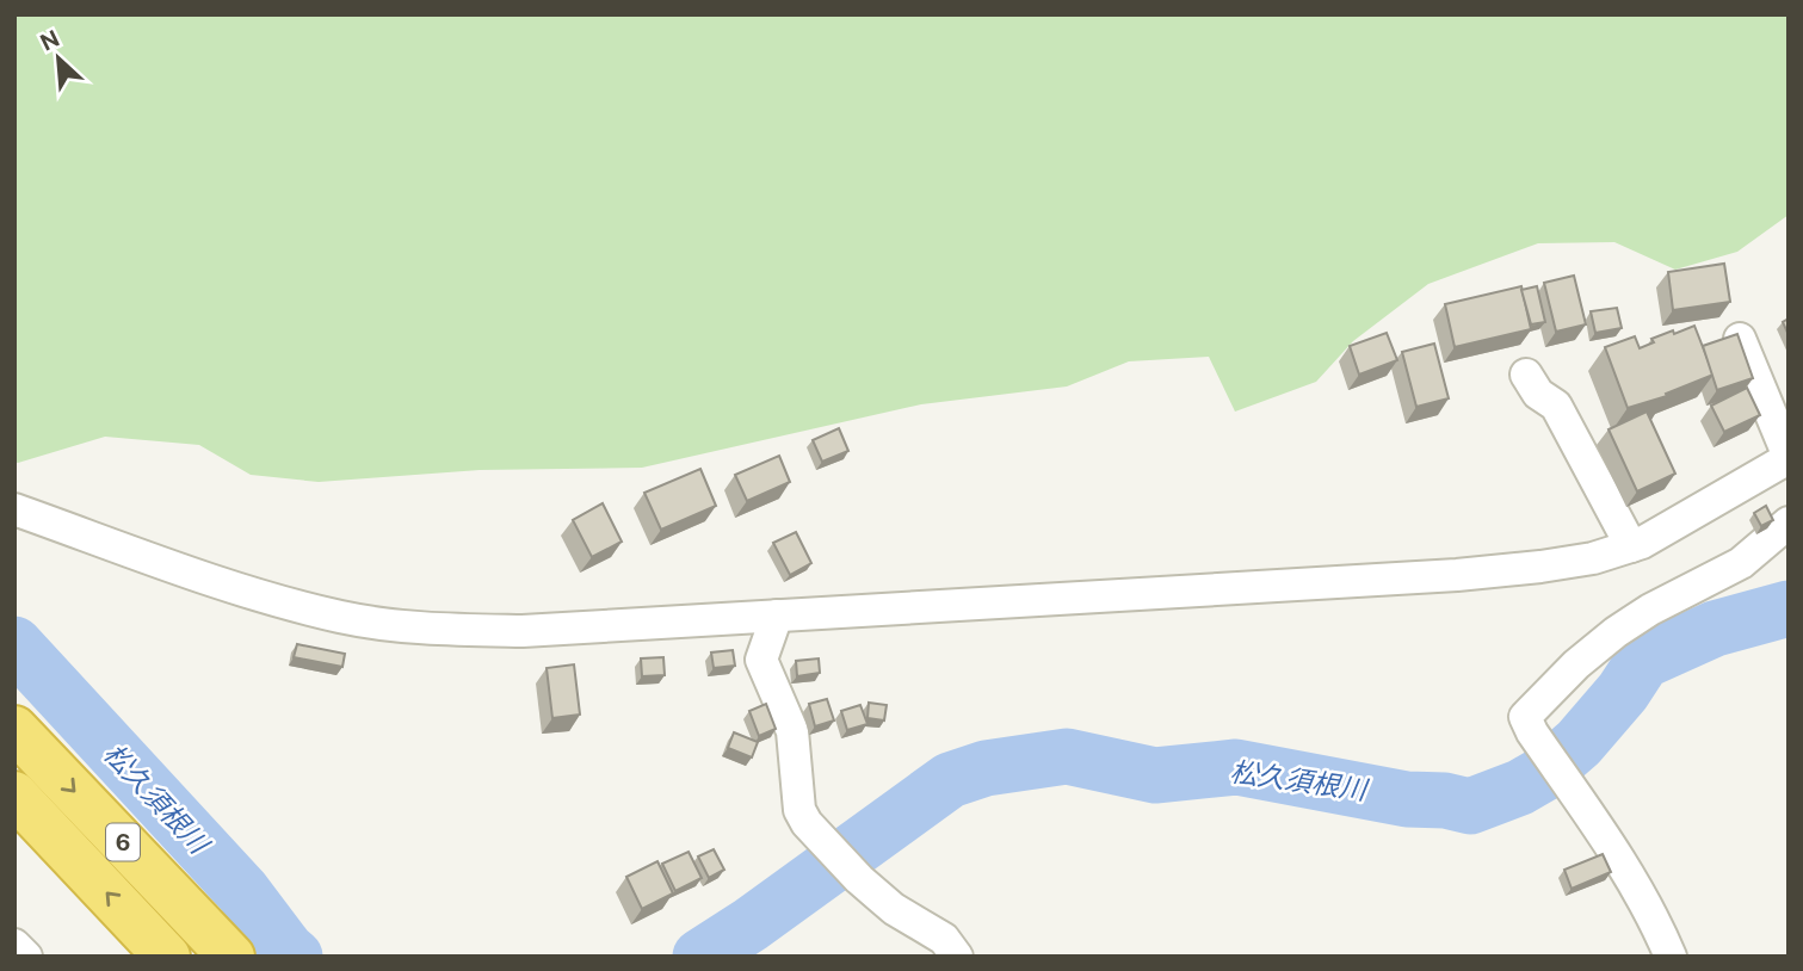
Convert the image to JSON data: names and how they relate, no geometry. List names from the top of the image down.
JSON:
{
  "streets": {
    "highway": ["6"]
  },
  "water": ["松久須根川"],
  "north": "top left"
}
